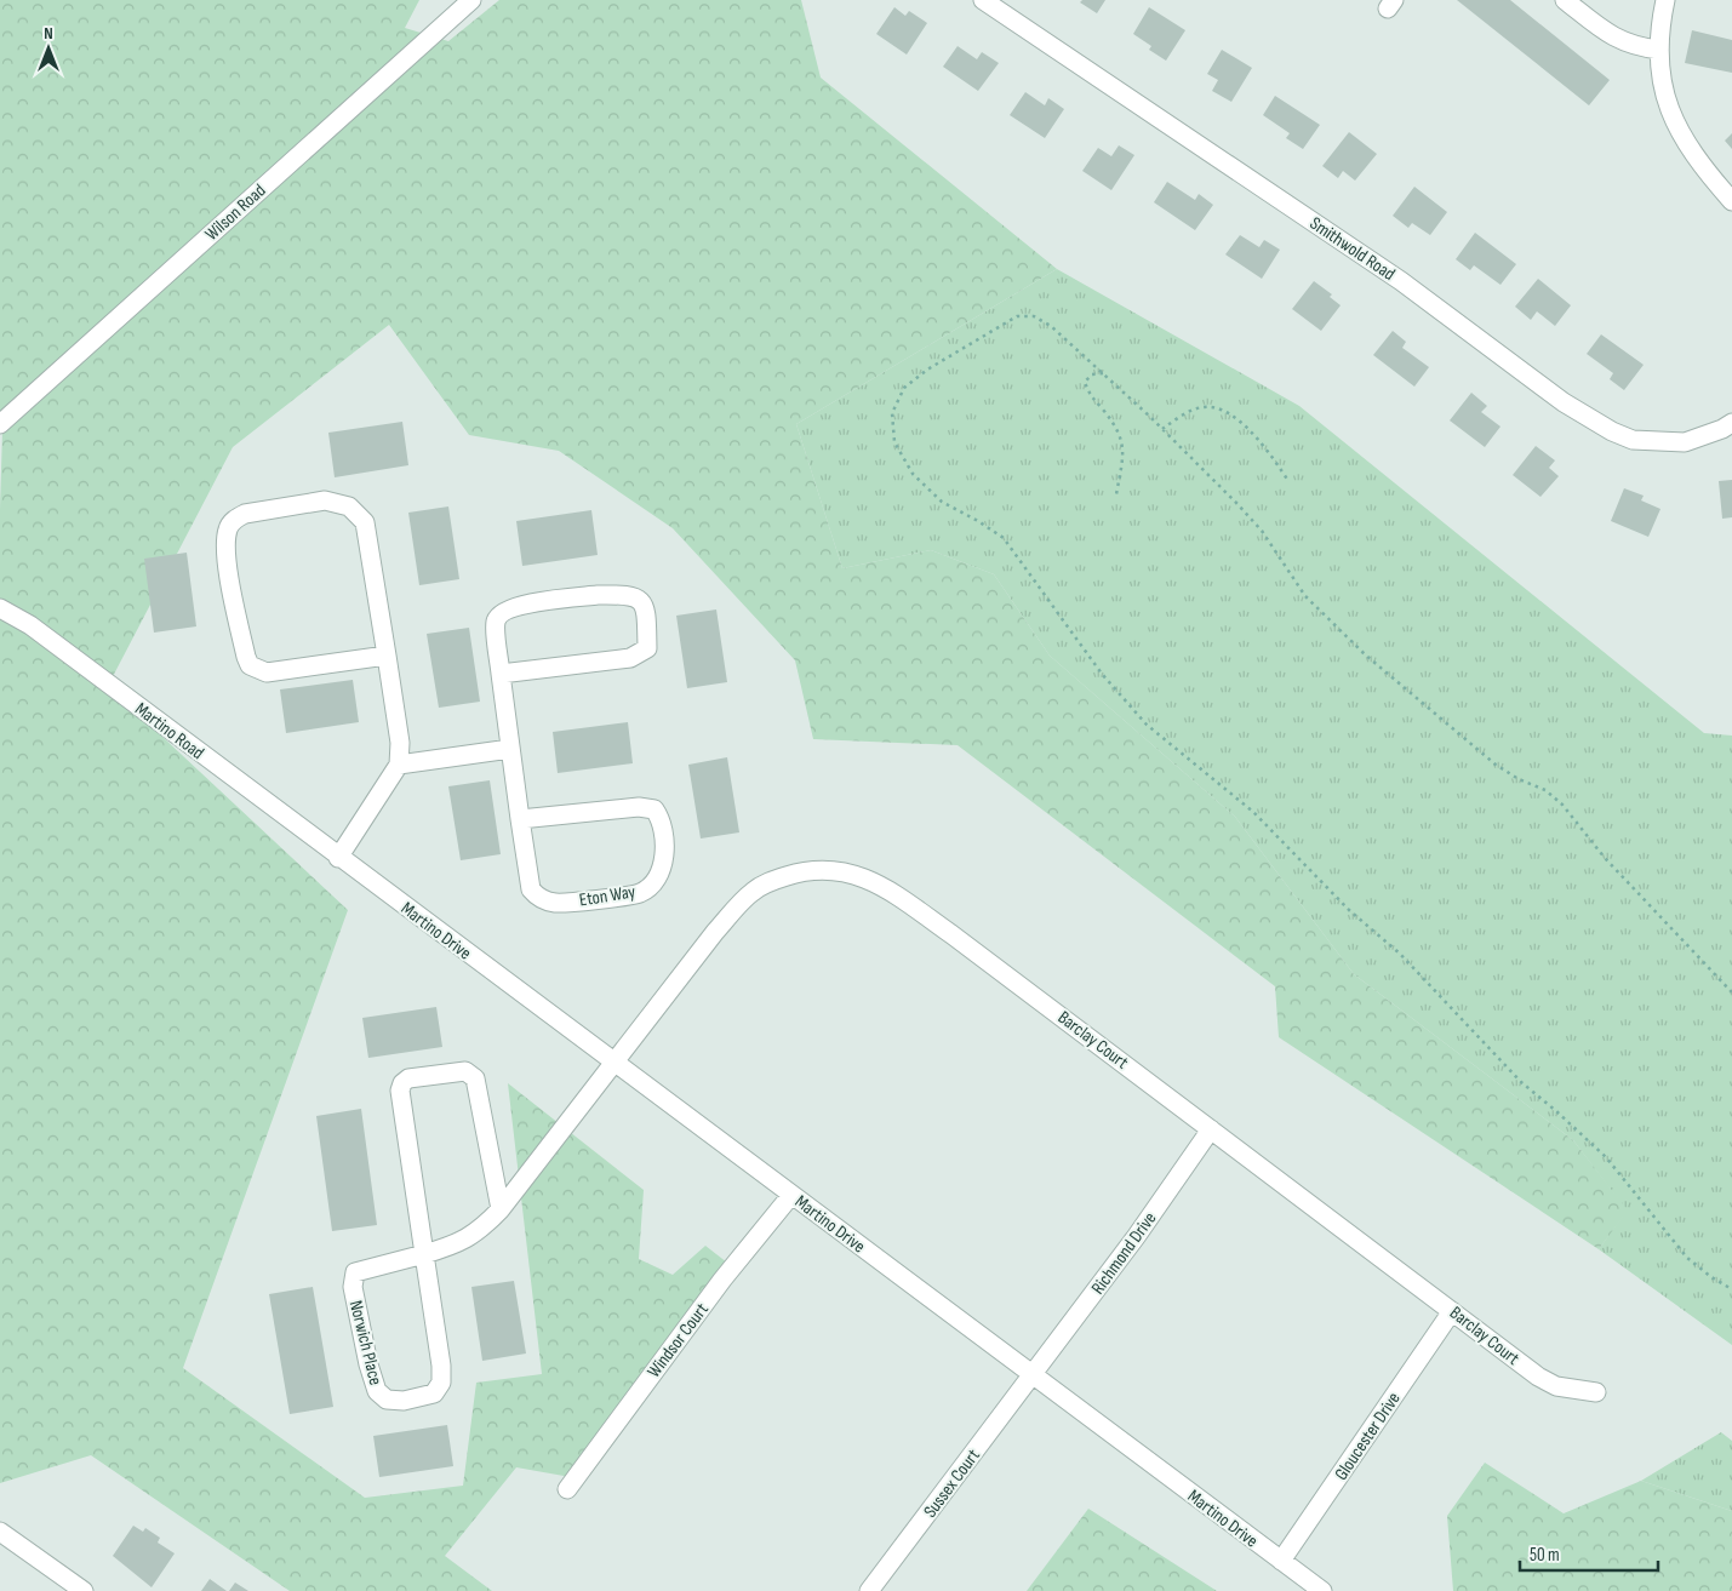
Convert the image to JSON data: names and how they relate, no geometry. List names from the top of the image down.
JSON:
{
  "streets": {
    "street": [
      "Wilson Road",
      "Smithwold Road",
      "Martino Road",
      "Eton Way",
      "Martino Drive",
      "Barclay Court",
      "Richmond Drive",
      "Windsor Court",
      "Norwich Place",
      "Gloucester Drive",
      "Sussex Court"
    ]
  },
  "crossings": [
    ["Martino Road", "Martino Drive"],
    ["Martino Drive", "Barclay Court"],
    ["Martino Drive", "Richmond Drive"],
    ["Martino Drive", "Windsor Court"],
    ["Martino Drive", "Norwich Place"],
    ["Martino Drive", "Gloucester Drive"],
    ["Martino Drive", "Sussex Court"],
    ["Barclay Court", "Richmond Drive"],
    ["Barclay Court", "Norwich Place"],
    ["Barclay Court", "Gloucester Drive"],
    ["Richmond Drive", "Sussex Court"]
  ],
  "scale_bar": "50 m",
  "north": "top"
}
